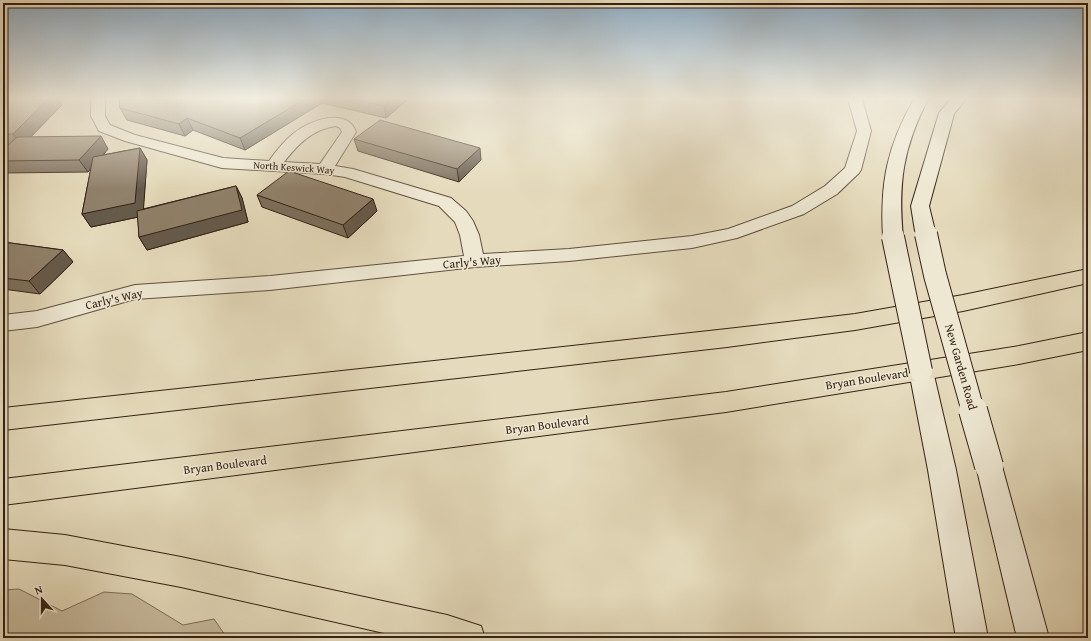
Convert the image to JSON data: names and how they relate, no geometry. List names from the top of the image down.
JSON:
{
  "streets": {
    "highway": ["Bryan Boulevard"],
    "main road": ["New Garden Road"],
    "street": ["North Keswick Way", "Carly's Way"]
  },
  "crossings": [
    ["North Keswick Way", "Carly's Way"]
  ],
  "north": "top"
}
